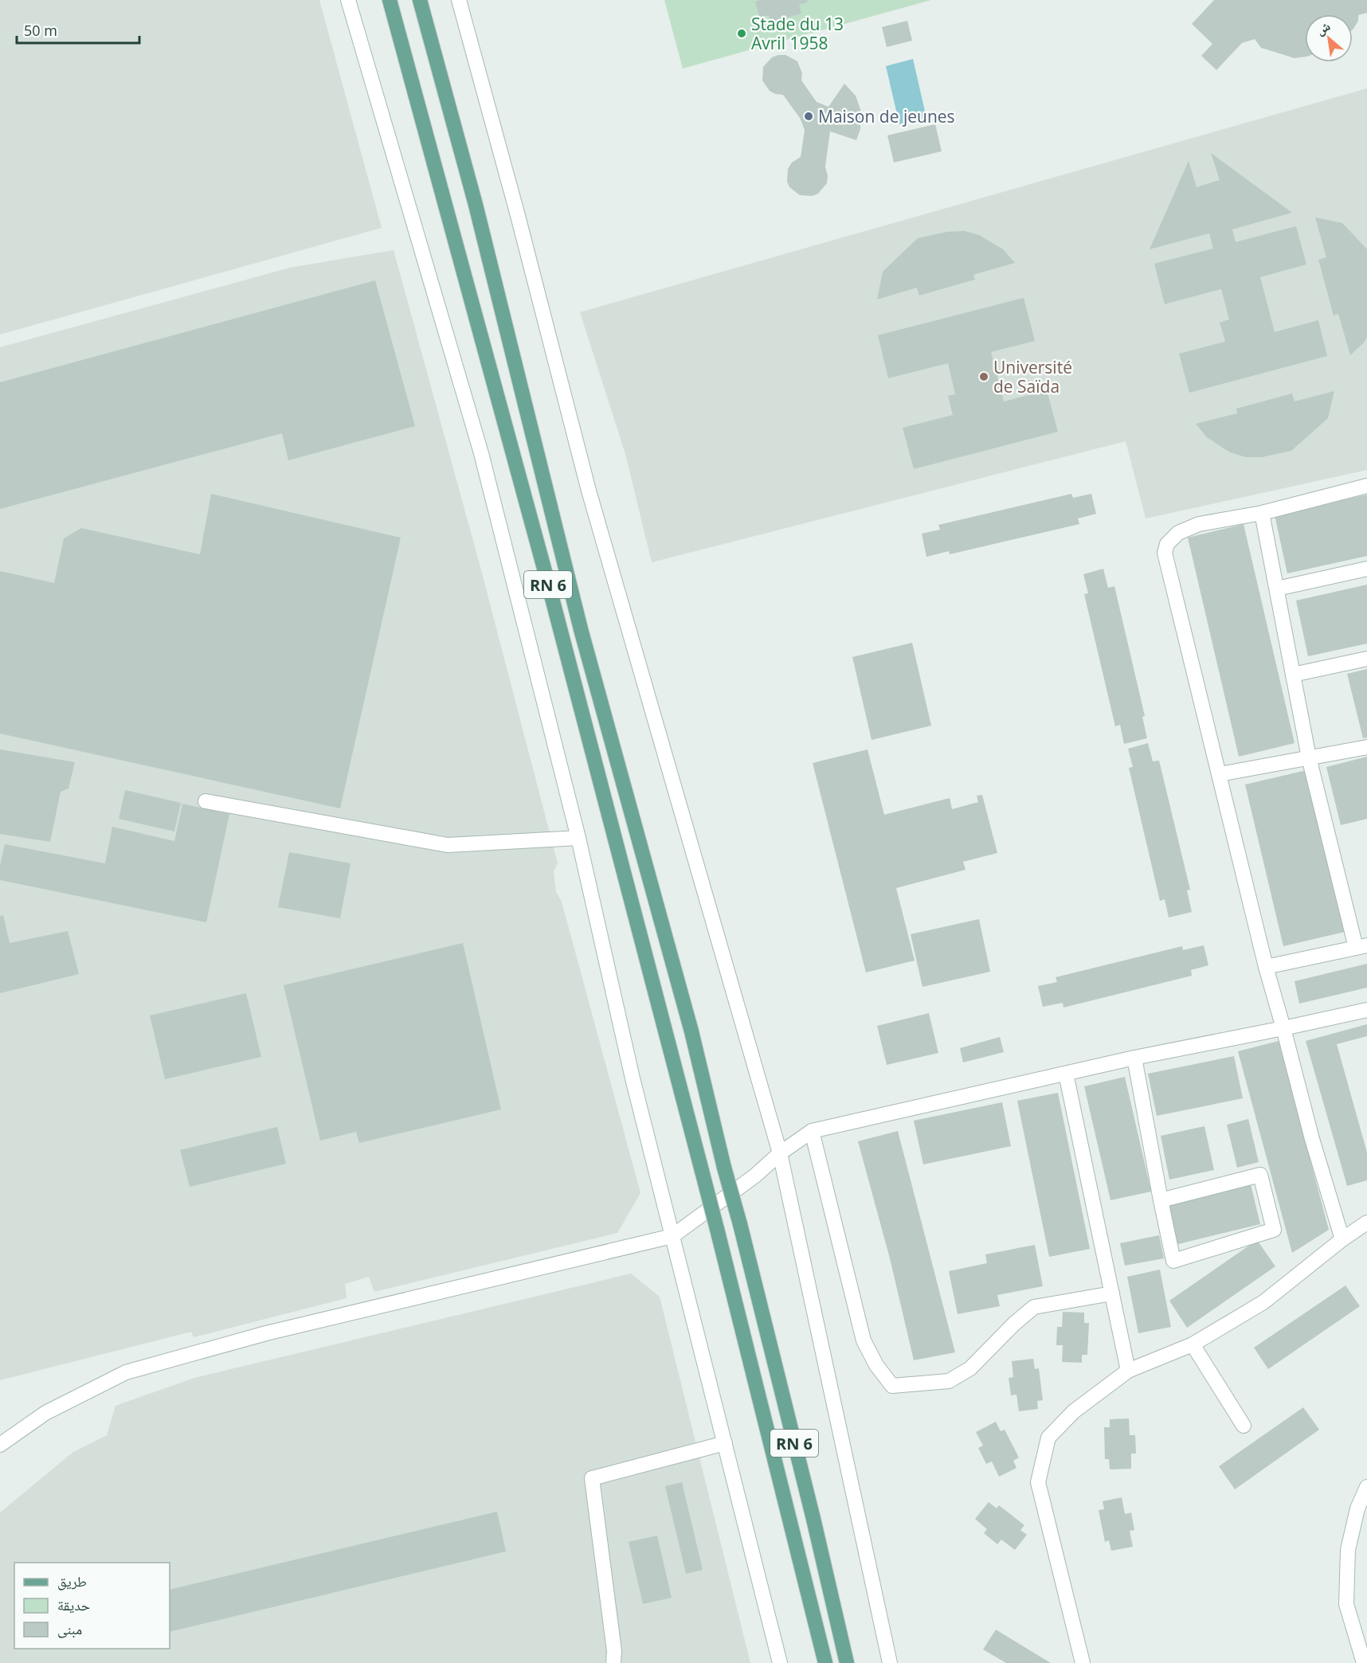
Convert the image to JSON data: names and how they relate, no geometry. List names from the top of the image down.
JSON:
{
  "streets": {
    "main road": ["RN 6"]
  },
  "places": ["Stade du 13 Avril 1958", "Maison de jeunes", "Université de Saïda"],
  "legend": ["طريق", "حديقة", "مبنى"],
  "scale_bar": "50 m",
  "north": "top left"
}
